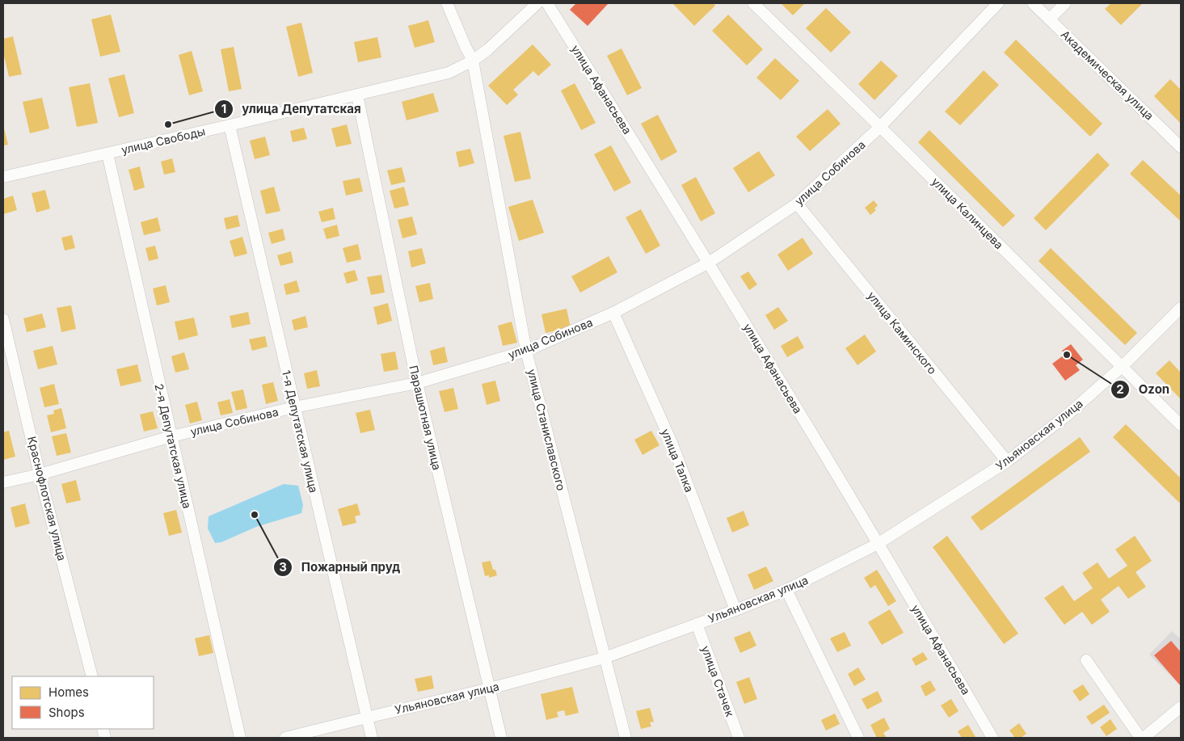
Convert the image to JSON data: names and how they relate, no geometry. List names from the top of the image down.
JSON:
{
  "streets": {
    "street": [
      "Академическая улица",
      "улица Афанасьева",
      "улица Свободы",
      "улица Собинова",
      "улица Калинцева",
      "улица Каминского",
      "Парашютная улица",
      "улица Станиславского",
      "1-я Депутатская улица",
      "Ульяновская улица",
      "2-я Депутатская улица",
      "улица Талка",
      "Краснофлотская улица",
      "улица Стачек"
    ]
  },
  "crossings": [
    ["улица Афанасьева", "улица Собинова"],
    ["улица Афанасьева", "Ульяновская улица"],
    ["улица Свободы", "Парашютная улица"],
    ["улица Свободы", "улица Станиславского"],
    ["улица Свободы", "1-я Депутатская улица"],
    ["улица Свободы", "2-я Депутатская улица"],
    ["улица Собинова", "улица Калинцева"],
    ["улица Собинова", "улица Каминского"],
    ["улица Собинова", "Парашютная улица"],
    ["улица Собинова", "улица Станиславского"],
    ["улица Собинова", "1-я Депутатская улица"],
    ["улица Собинова", "2-я Депутатская улица"],
    ["улица Собинова", "улица Талка"],
    ["улица Собинова", "Краснофлотская улица"],
    ["улица Калинцева", "Ульяновская улица"],
    ["улица Каминского", "Ульяновская улица"],
    ["Парашютная улица", "Ульяновская улица"],
    ["улица Станиславского", "Ульяновская улица"],
    ["1-я Депутатская улица", "Ульяновская улица"],
    ["Ульяновская улица", "улица Талка"],
    ["Ульяновская улица", "улица Стачек"]
  ],
  "places": ["улица Депутатская", "Ozon", "Пожарный пруд"],
  "legend": ["Homes", "Shops"]
}
